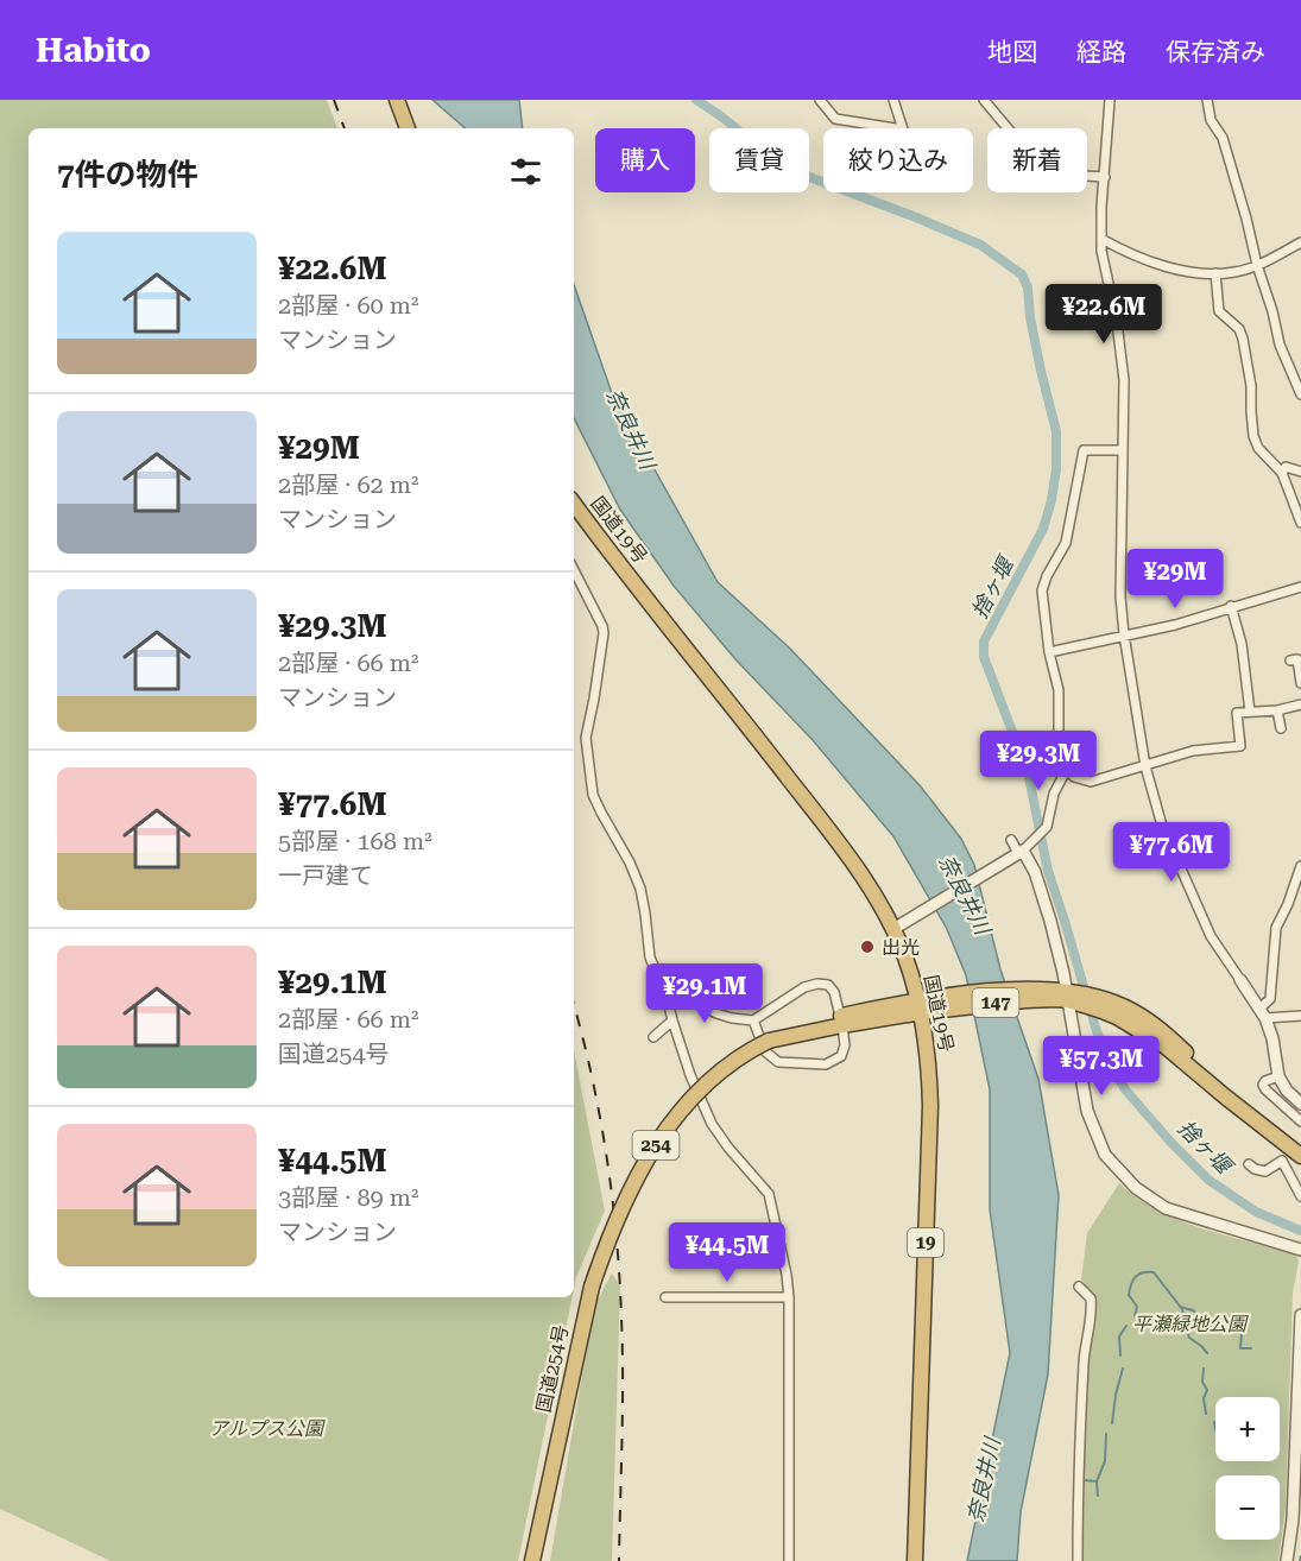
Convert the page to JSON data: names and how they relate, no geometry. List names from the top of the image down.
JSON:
{
  "streets": {
    "highway": [
      "国道19号",
      "147",
      "254",
      "19",
      "国道254号"
    ]
  },
  "crossings": [
    ["国道19号", "147"],
    ["国道19号", "国道254号"],
    ["147", "国道254号"]
  ],
  "water": ["奈良井川", "捨ヶ堰"],
  "parks": ["平瀬緑地公園", "アルプス公園"],
  "places": ["出光"],
  "page": {
    "header": "Habito",
    "nav": ["地図", "経路", "保存済み"],
    "chip": [
      "購入",
      "賃貸",
      "絞り込み",
      "新着"
    ],
    "heading": "7件の物件",
    "list": [
      {
        "name": "¥22.6M",
        "note": "2部屋 · 60 m² · マンション"
      },
      {
        "name": "¥29M",
        "note": "2部屋 · 62 m² · マンション"
      },
      {
        "name": "¥29.3M",
        "note": "2部屋 · 66 m² · マンション"
      },
      {
        "name": "¥77.6M",
        "note": "5部屋 · 168 m² · 一戸建て"
      },
      {
        "name": "¥29.1M",
        "note": "2部屋 · 66 m² · 国道254号"
      },
      {
        "name": "¥44.5M",
        "note": "3部屋 · 89 m² · マンション"
      }
    ],
    "price": [
      "¥22.6M",
      "¥29M",
      "¥29.3M",
      "¥77.6M",
      "¥29.1M",
      "¥57.3M",
      "¥44.5M"
    ],
    "map_buttons": ["+", "−"]
  }
}
